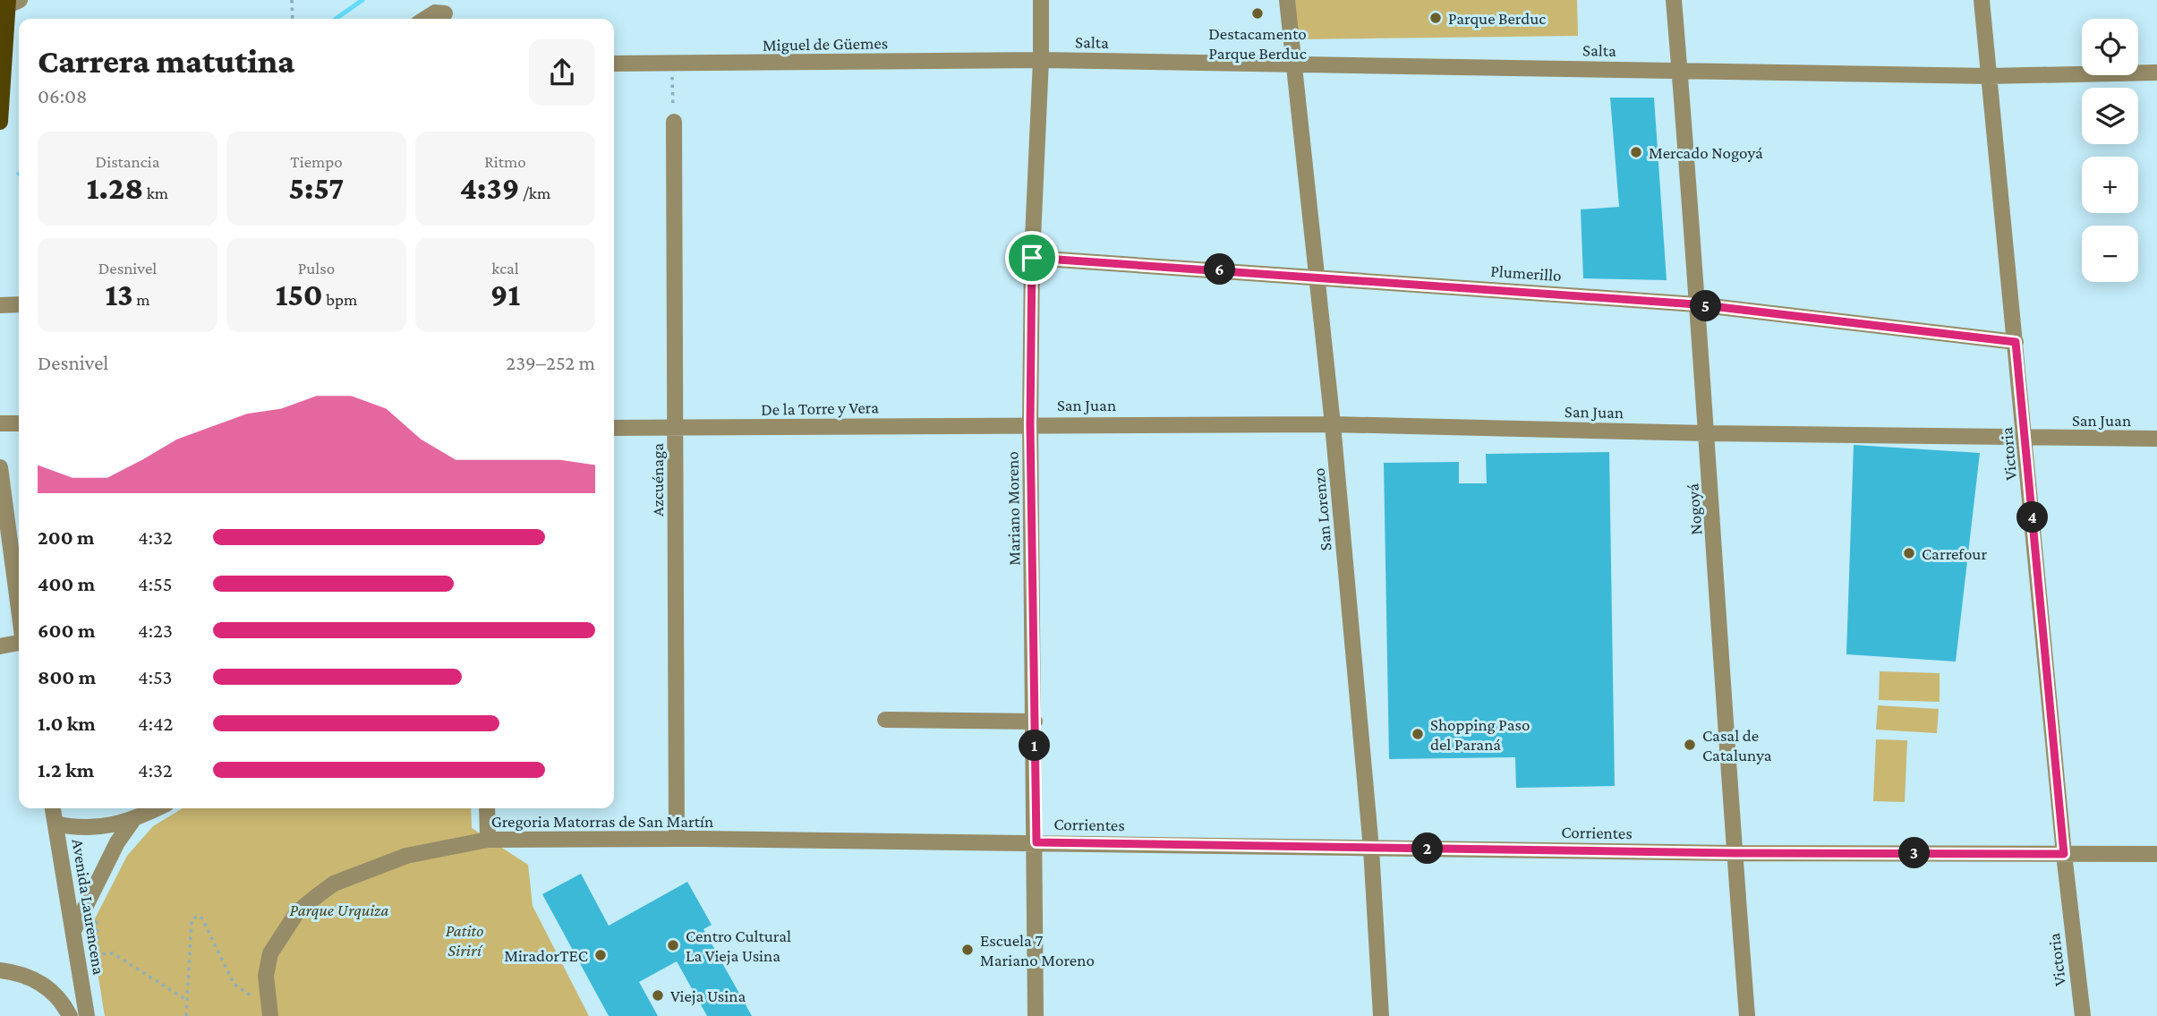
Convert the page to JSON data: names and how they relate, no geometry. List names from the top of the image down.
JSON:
{
  "streets": {
    "street": [
      "Salta",
      "Miguel de Güemes",
      "Plumerillo",
      "San Juan",
      "De la Torre y Vera",
      "Victoria",
      "Azcuénaga",
      "Mariano Moreno",
      "San Lorenzo",
      "Nogoyá",
      "Gregoria Matorras de San Martín",
      "Corrientes",
      "Avenida Laurencena"
    ]
  },
  "crossings": [
    ["Salta", "Miguel de Güemes"],
    ["Salta", "Victoria"],
    ["Salta", "Mariano Moreno"],
    ["Salta", "San Lorenzo"],
    ["Salta", "Nogoyá"],
    ["Miguel de Güemes", "Mariano Moreno"],
    ["Plumerillo", "Victoria"],
    ["Plumerillo", "Mariano Moreno"],
    ["Plumerillo", "San Lorenzo"],
    ["Plumerillo", "Nogoyá"],
    ["San Juan", "De la Torre y Vera"],
    ["San Juan", "Victoria"],
    ["San Juan", "Mariano Moreno"],
    ["San Juan", "San Lorenzo"],
    ["San Juan", "Nogoyá"],
    ["De la Torre y Vera", "Azcuénaga"],
    ["De la Torre y Vera", "Mariano Moreno"],
    ["Victoria", "Corrientes"],
    ["Azcuénaga", "Gregoria Matorras de San Martín"],
    ["Mariano Moreno", "Gregoria Matorras de San Martín"],
    ["Mariano Moreno", "Corrientes"],
    ["San Lorenzo", "Corrientes"],
    ["Nogoyá", "Corrientes"],
    ["Gregoria Matorras de San Martín", "Corrientes"]
  ],
  "parks": ["Parque Urquiza", "Patito Sirirí"],
  "places": [
    "Destacamento Parque Berduc",
    "Parque Berduc",
    "Mercado Nogoyá",
    "Carrefour",
    "Shopping Paso del Paraná",
    "Casal de Catalunya",
    "Centro Cultural La Vieja Usina",
    "Escuela 7 Mariano Moreno",
    "MiradorTEC",
    "Vieja Usina"
  ],
  "page": {
    "map_buttons": ["+", "−"],
    "heading": ["Carrera matutina", "06:08"],
    "stats": [
      ["Distancia", "1.28 km"],
      ["Tiempo", "5:57"],
      ["Ritmo", "4:39 /km"],
      ["Desnivel", "13 m"],
      ["Pulso", "150 bpm"],
      ["kcal", "91"]
    ],
    "pins": [
      "6",
      "5",
      "4",
      "1",
      "2",
      "3"
    ],
    "chart": ["Desnivel", "239–252 m"],
    "list": [
      {
        "name": "200 m",
        "note": "4:32"
      },
      {
        "name": "400 m",
        "note": "4:55"
      },
      {
        "name": "600 m",
        "note": "4:23"
      },
      {
        "name": "800 m",
        "note": "4:53"
      },
      {
        "name": "1.0 km",
        "note": "4:42"
      },
      {
        "name": "1.2 km",
        "note": "4:32"
      }
    ]
  }
}
